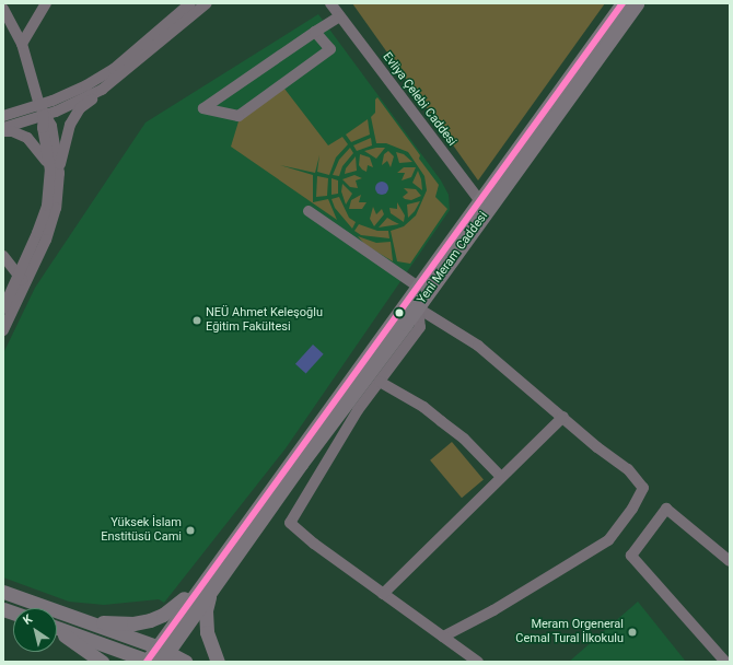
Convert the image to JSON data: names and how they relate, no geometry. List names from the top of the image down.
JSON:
{
  "streets": {
    "main road": ["Yeni Meram Caddesi"],
    "street": ["Evliya Çelebi Caddesi"]
  },
  "crossings": [
    ["Evliya Çelebi Caddesi", "Yeni Meram Caddesi"]
  ],
  "places": ["NEÜ Ahmet Keleşoğlu Eğitim Fakültesi", "Yüksek İslam Enstitüsü Cami", "Meram Orgeneral Cemal Tural İlkokulu"],
  "north": "top left"
}
